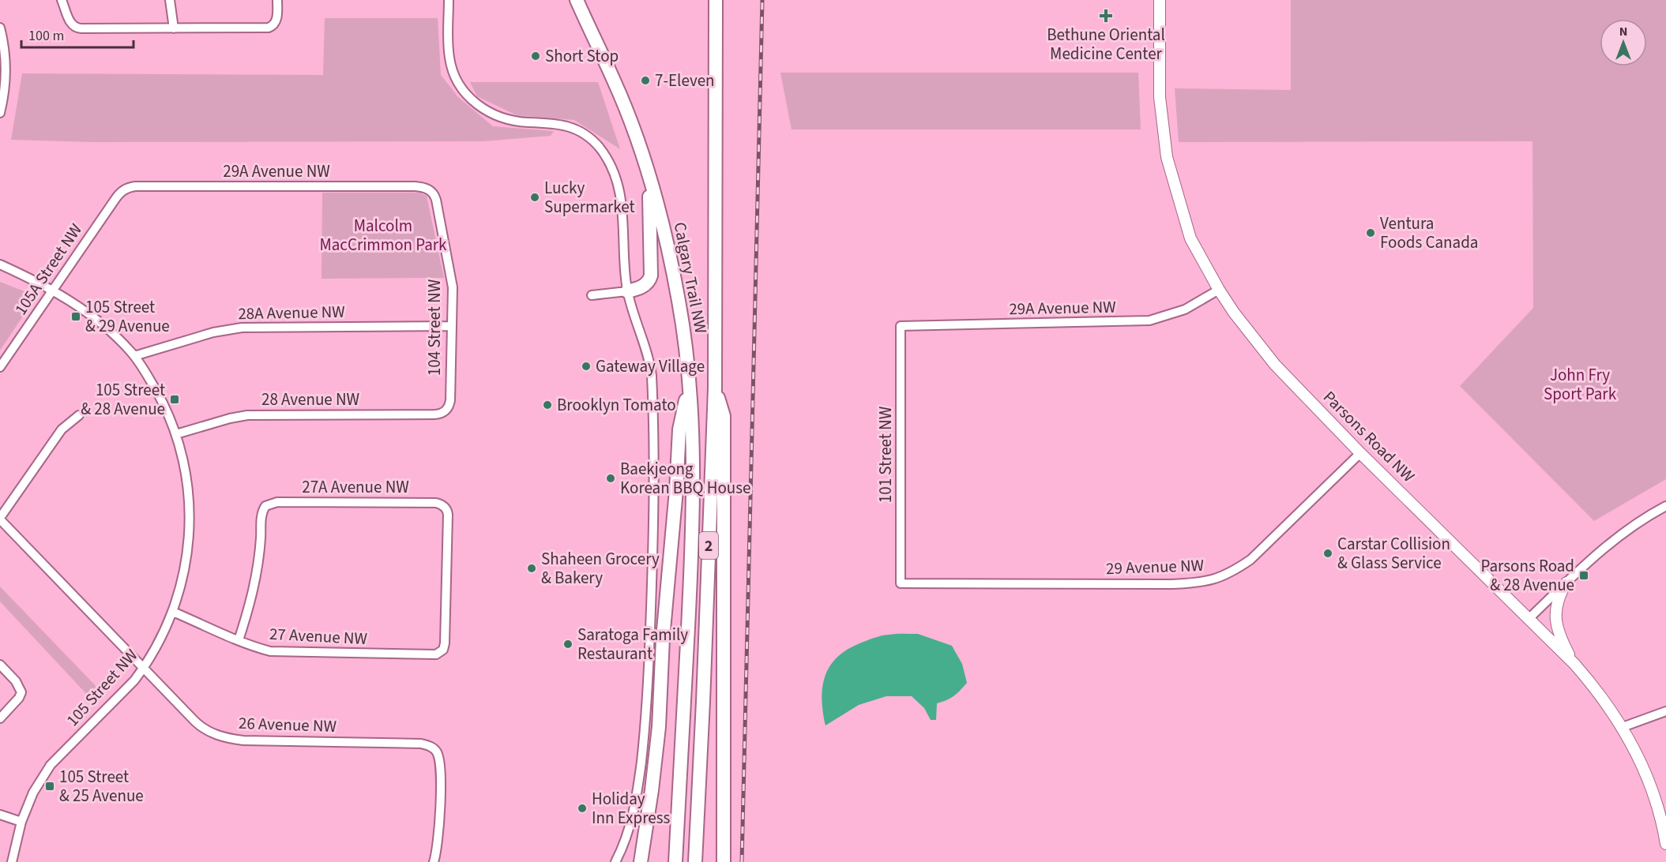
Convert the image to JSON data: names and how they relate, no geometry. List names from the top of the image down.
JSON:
{
  "streets": {
    "highway": ["Calgary Trail NW", "2"],
    "main road": ["Parsons Road NW"],
    "street": [
      "29A Avenue NW",
      "105A Street NW",
      "28A Avenue NW",
      "104 Street NW",
      "28 Avenue NW",
      "101 Street NW",
      "27A Avenue NW",
      "29 Avenue NW",
      "27 Avenue NW",
      "105 Street NW",
      "26 Avenue NW"
    ]
  },
  "crossings": [
    ["29A Avenue NW", "105A Street NW"],
    ["29A Avenue NW", "104 Street NW"],
    ["29A Avenue NW", "Parsons Road NW"],
    ["29A Avenue NW", "101 Street NW"],
    ["105A Street NW", "105 Street NW"],
    ["28A Avenue NW", "104 Street NW"],
    ["28A Avenue NW", "105 Street NW"],
    ["104 Street NW", "28 Avenue NW"],
    ["28 Avenue NW", "105 Street NW"],
    ["Parsons Road NW", "29 Avenue NW"],
    ["101 Street NW", "29 Avenue NW"],
    ["27A Avenue NW", "27 Avenue NW"],
    ["27 Avenue NW", "105 Street NW"],
    ["105 Street NW", "26 Avenue NW"]
  ],
  "parks": ["Malcolm MacCrimmon Park", "John Fry Sport Park"],
  "places": {
    "health": ["Bethune Oriental Medicine Center"],
    "other": [
      "Short Stop",
      "7-Eleven",
      "Lucky Supermarket",
      "Ventura Foods Canada",
      "Gateway Village",
      "Brooklyn Tomato",
      "Baekjeong Korean BBQ House",
      "Carstar Collision & Glass Service",
      "Shaheen Grocery & Bakery",
      "Saratoga Family Restaurant",
      "Holiday Inn Express"
    ],
    "transit": [
      "105 Street & 29 Avenue",
      "105 Street & 28 Avenue",
      "Parsons Road & 28 Avenue",
      "105 Street & 25 Avenue"
    ]
  },
  "scale_bar": "100 m",
  "north": "top"
}
